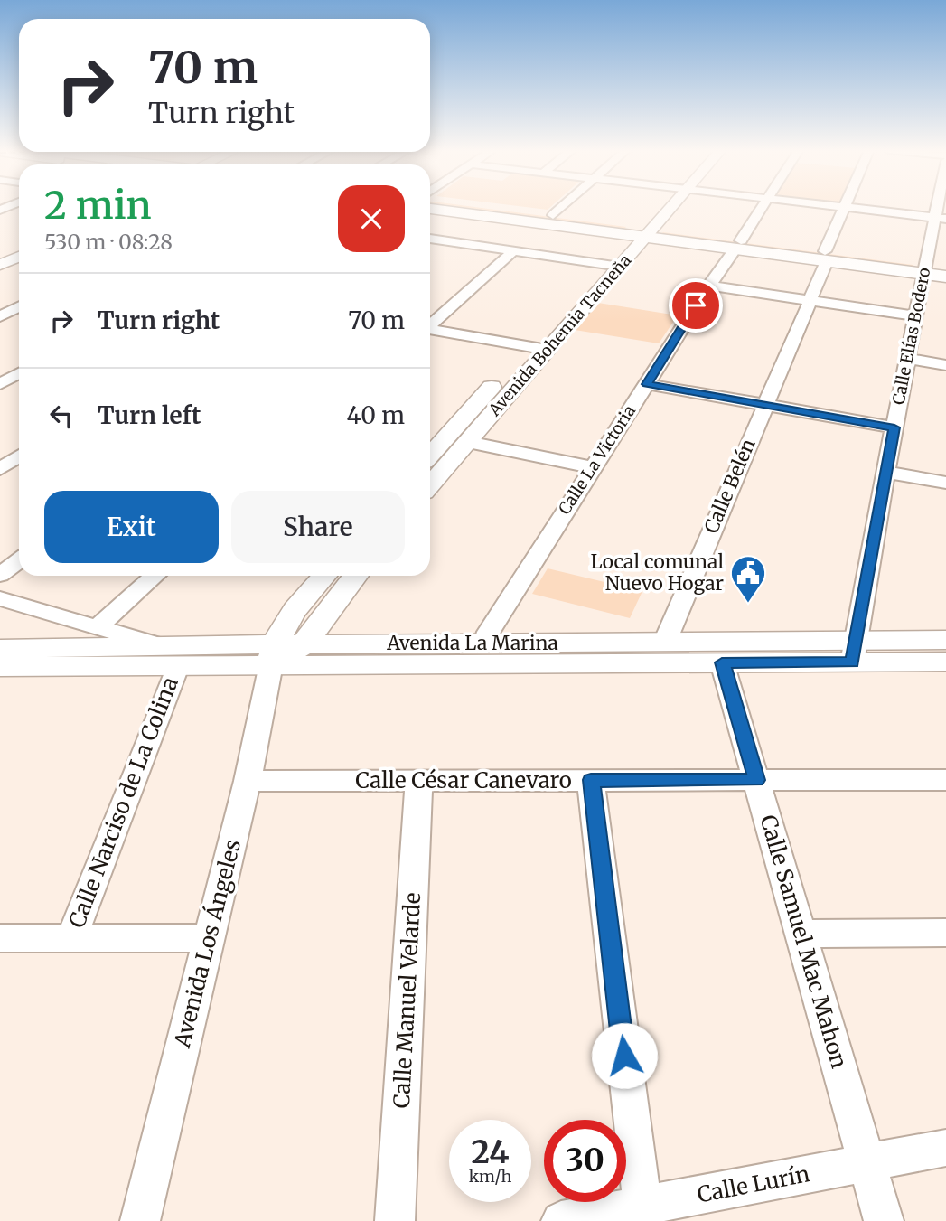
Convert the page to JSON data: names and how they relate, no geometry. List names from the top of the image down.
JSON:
{
  "streets": {
    "street": [
      "Avenida Bohemia Tacneña",
      "Calle Elías Bodero",
      "Calle La Victoria",
      "Calle Belén",
      "Avenida La Marina",
      "Calle César Canevaro",
      "Calle Narciso de La Colina",
      "Calle Samuel Mac Mahon",
      "Avenida Los Ángeles",
      "Calle Manuel Velarde",
      "Calle Lurín"
    ]
  },
  "crossings": [
    ["Calle Elías Bodero", "Avenida La Marina"],
    ["Calle La Victoria", "Avenida La Marina"],
    ["Calle Belén", "Avenida La Marina"],
    ["Avenida La Marina", "Calle Narciso de La Colina"],
    ["Avenida La Marina", "Calle Samuel Mac Mahon"],
    ["Avenida La Marina", "Avenida Los Ángeles"],
    ["Calle César Canevaro", "Calle Samuel Mac Mahon"],
    ["Calle César Canevaro", "Avenida Los Ángeles"],
    ["Calle César Canevaro", "Calle Manuel Velarde"],
    ["Calle Samuel Mac Mahon", "Calle Lurín"]
  ],
  "places": {
    "public building": ["Local comunal Nuevo Hogar"]
  },
  "page": {
    "turn": ["70 m", "Turn right"],
    "heading": ["2 min", "530 m · 08:28"],
    "list": [
      {
        "name": "Turn right",
        "value": "70 m"
      },
      {
        "name": "Turn left",
        "value": "40 m"
      }
    ],
    "buttons": ["Exit", "Share"],
    "speed": "24 km/h",
    "limit": "30"
  }
}
